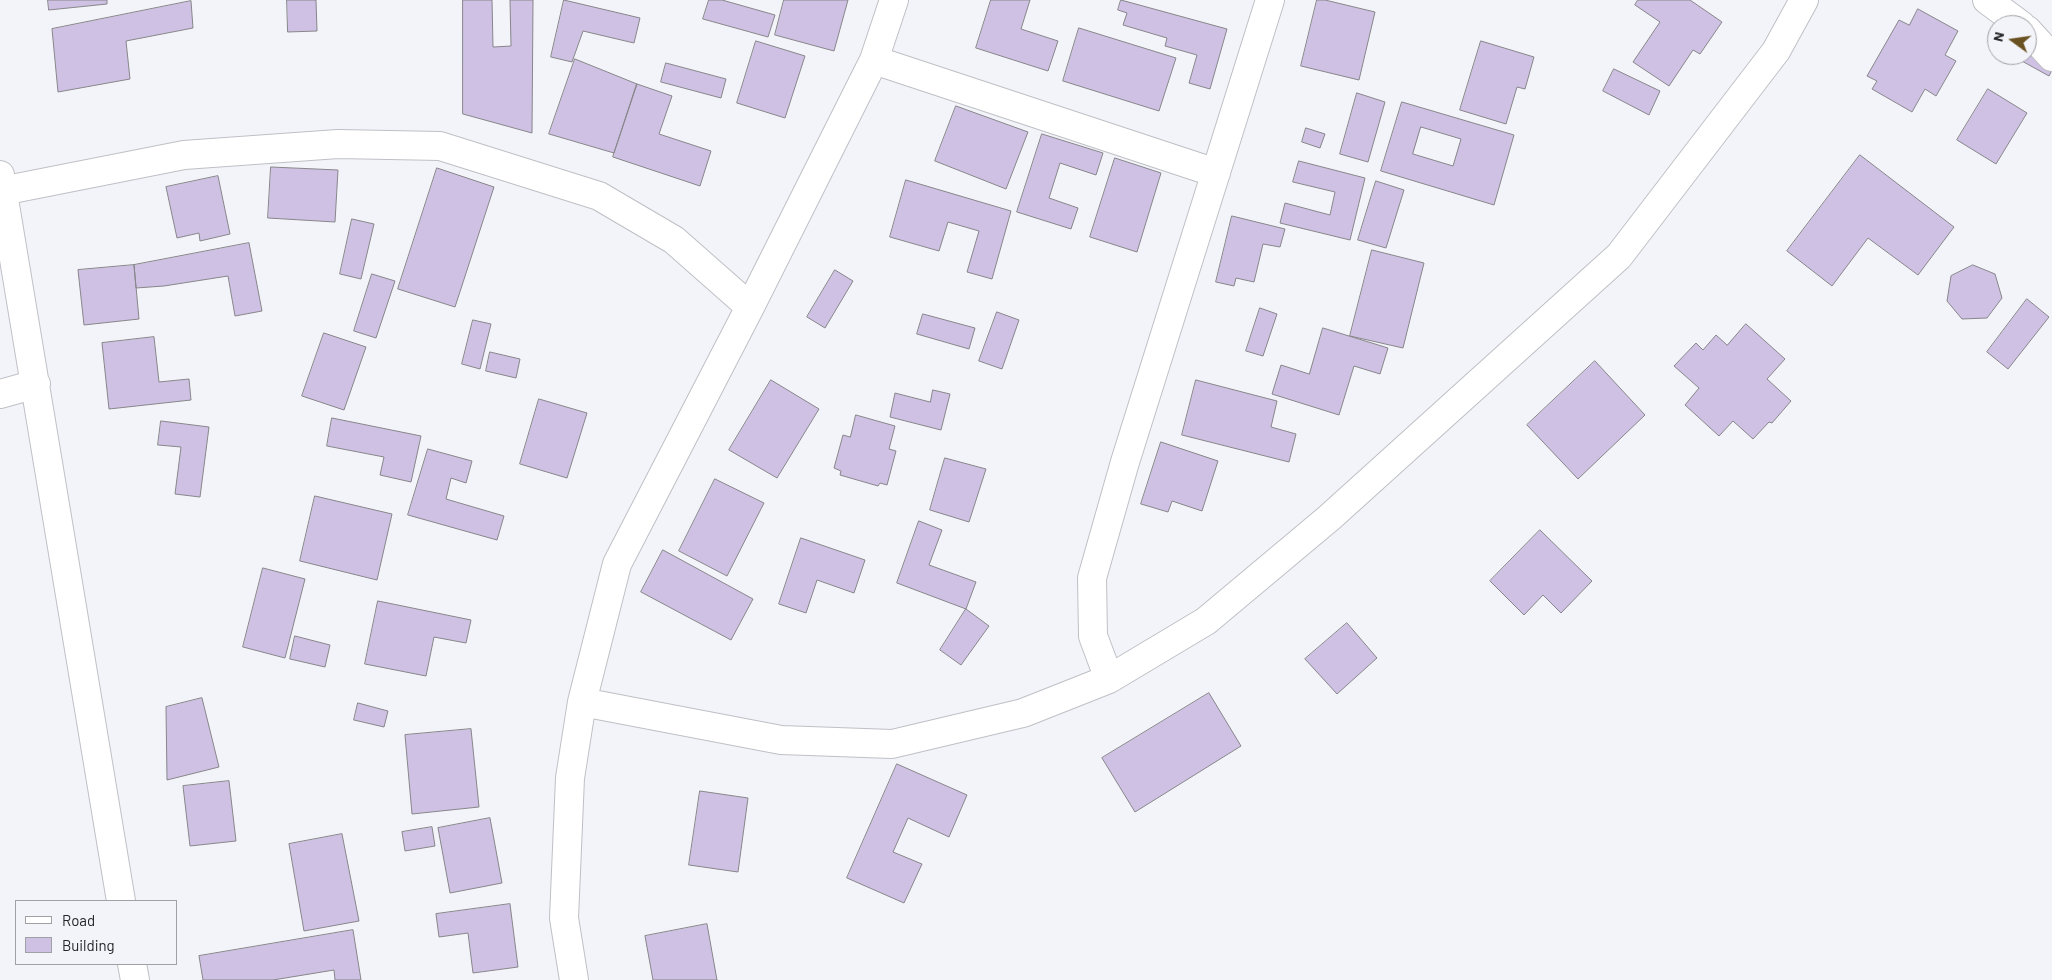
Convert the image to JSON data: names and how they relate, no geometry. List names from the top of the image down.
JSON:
{
  "legend": ["Road", "Building"],
  "north": "left"
}
